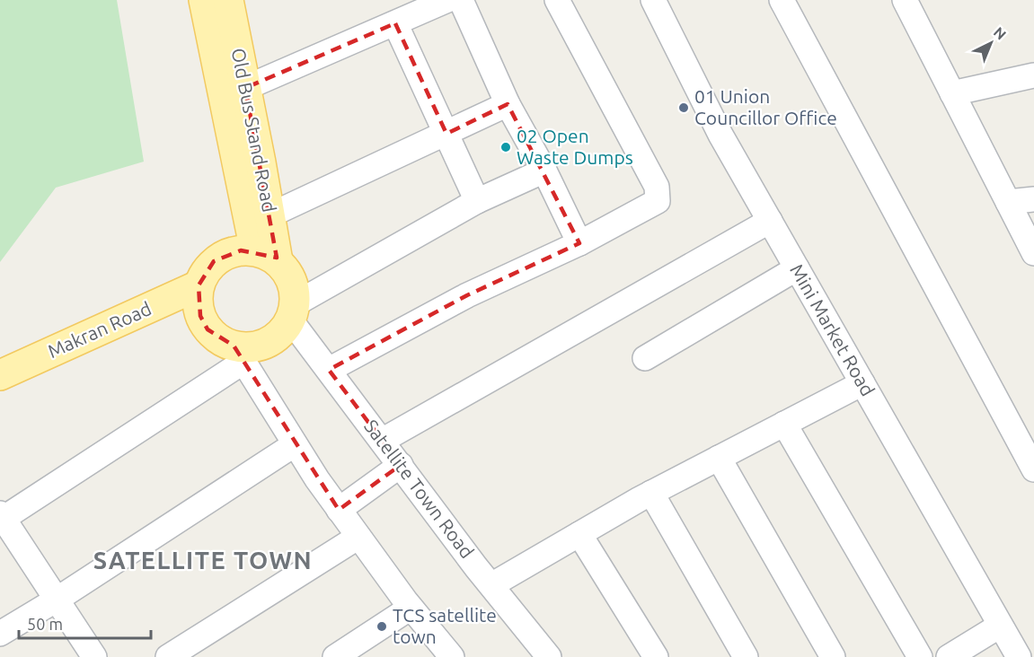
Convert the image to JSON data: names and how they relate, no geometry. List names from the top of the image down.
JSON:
{
  "streets": {
    "main road": ["Old Bus Stand Road", "Makran Road"],
    "street": ["Mini Market Road", "Satellite Town Road"]
  },
  "crossings": [
    ["Old Bus Stand Road", "Makran Road"],
    ["Old Bus Stand Road", "Satellite Town Road"],
    ["Makran Road", "Satellite Town Road"]
  ],
  "districts": ["SATELLITE TOWN"],
  "places": ["01 Union Councillor Office", "02 Open Waste Dumps", "TCS satellite town"],
  "scale_bar": "50 m",
  "north": "top right"
}
